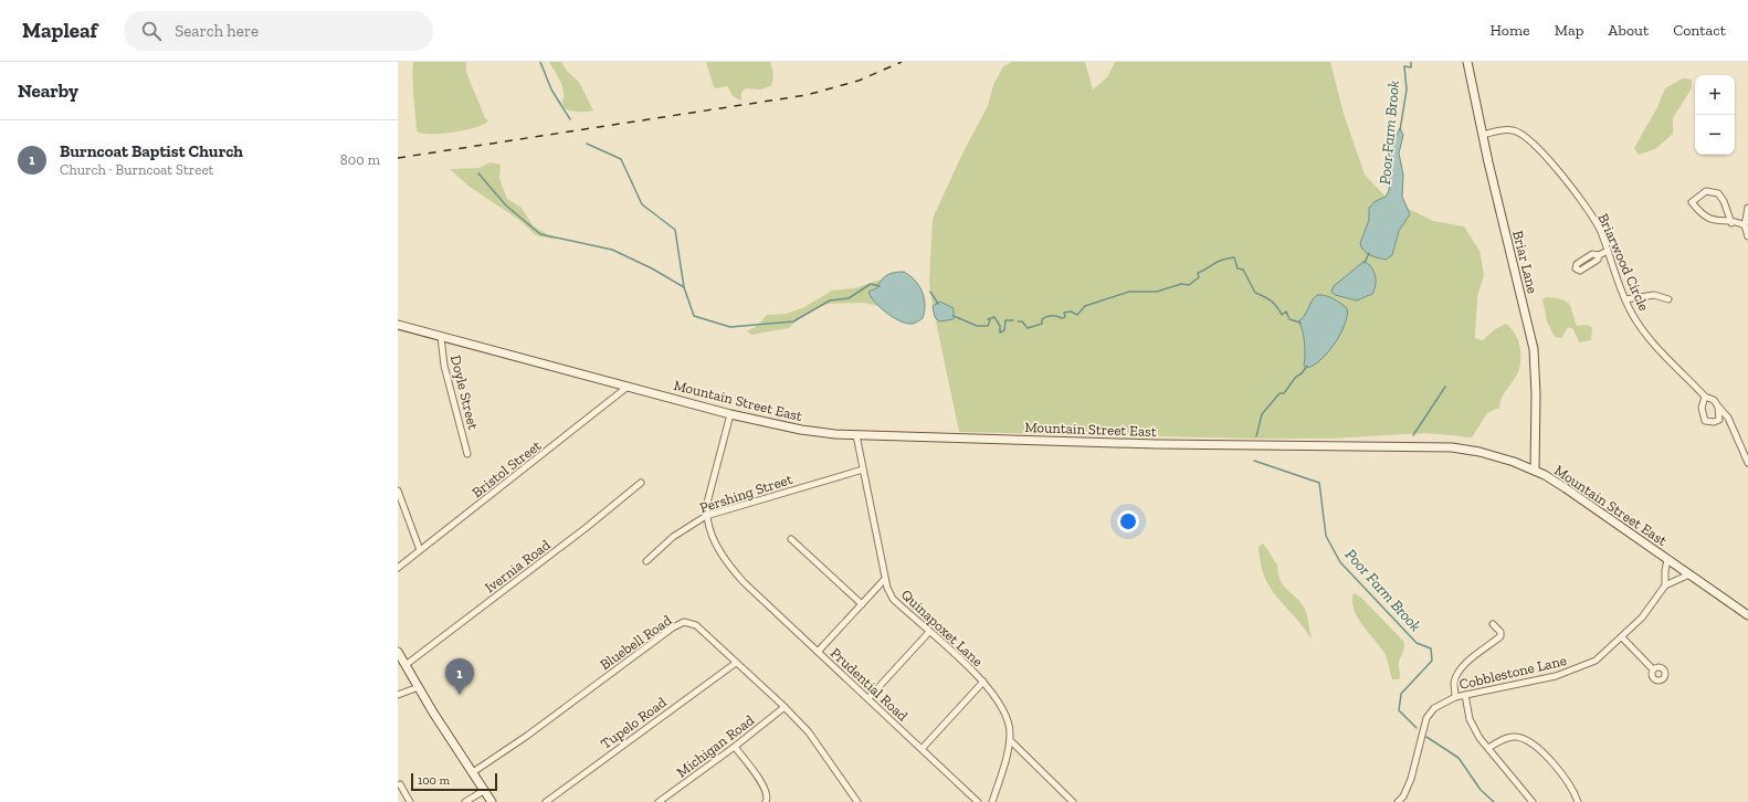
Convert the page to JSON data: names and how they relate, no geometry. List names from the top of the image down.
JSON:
{
  "streets": {
    "main road": ["Briar Lane", "Mountain Street East"],
    "street": [
      "Briarwood Circle",
      "Doyle Street",
      "Bristol Street",
      "Pershing Street",
      "Ivernia Road",
      "Quinapoxet Lane",
      "Bluebell Road",
      "Cobblestone Lane",
      "Prudential Road",
      "Tupelo Road",
      "Michigan Road"
    ]
  },
  "crossings": [
    ["Briar Lane", "Briarwood Circle"],
    ["Briar Lane", "Mountain Street East"],
    ["Doyle Street", "Mountain Street East"],
    ["Mountain Street East", "Bristol Street"],
    ["Mountain Street East", "Quinapoxet Lane"],
    ["Mountain Street East", "Cobblestone Lane"],
    ["Pershing Street", "Quinapoxet Lane"],
    ["Pershing Street", "Prudential Road"],
    ["Bluebell Road", "Tupelo Road"],
    ["Bluebell Road", "Michigan Road"]
  ],
  "water": ["Poor Farm Brook"],
  "scale_bar": "100 m",
  "page": {
    "header": "Mapleaf",
    "search": "Search here",
    "nav": [
      "Home",
      "Map",
      "About",
      "Contact"
    ],
    "heading": "Nearby",
    "map_buttons": ["+", "−"],
    "list": [
      {
        "mark": "1",
        "name": "Burncoat Baptist Church",
        "note": "Church · Burncoat Street",
        "value": "800 m"
      }
    ],
    "pins": "1",
    "scale": "100 m"
  }
}
